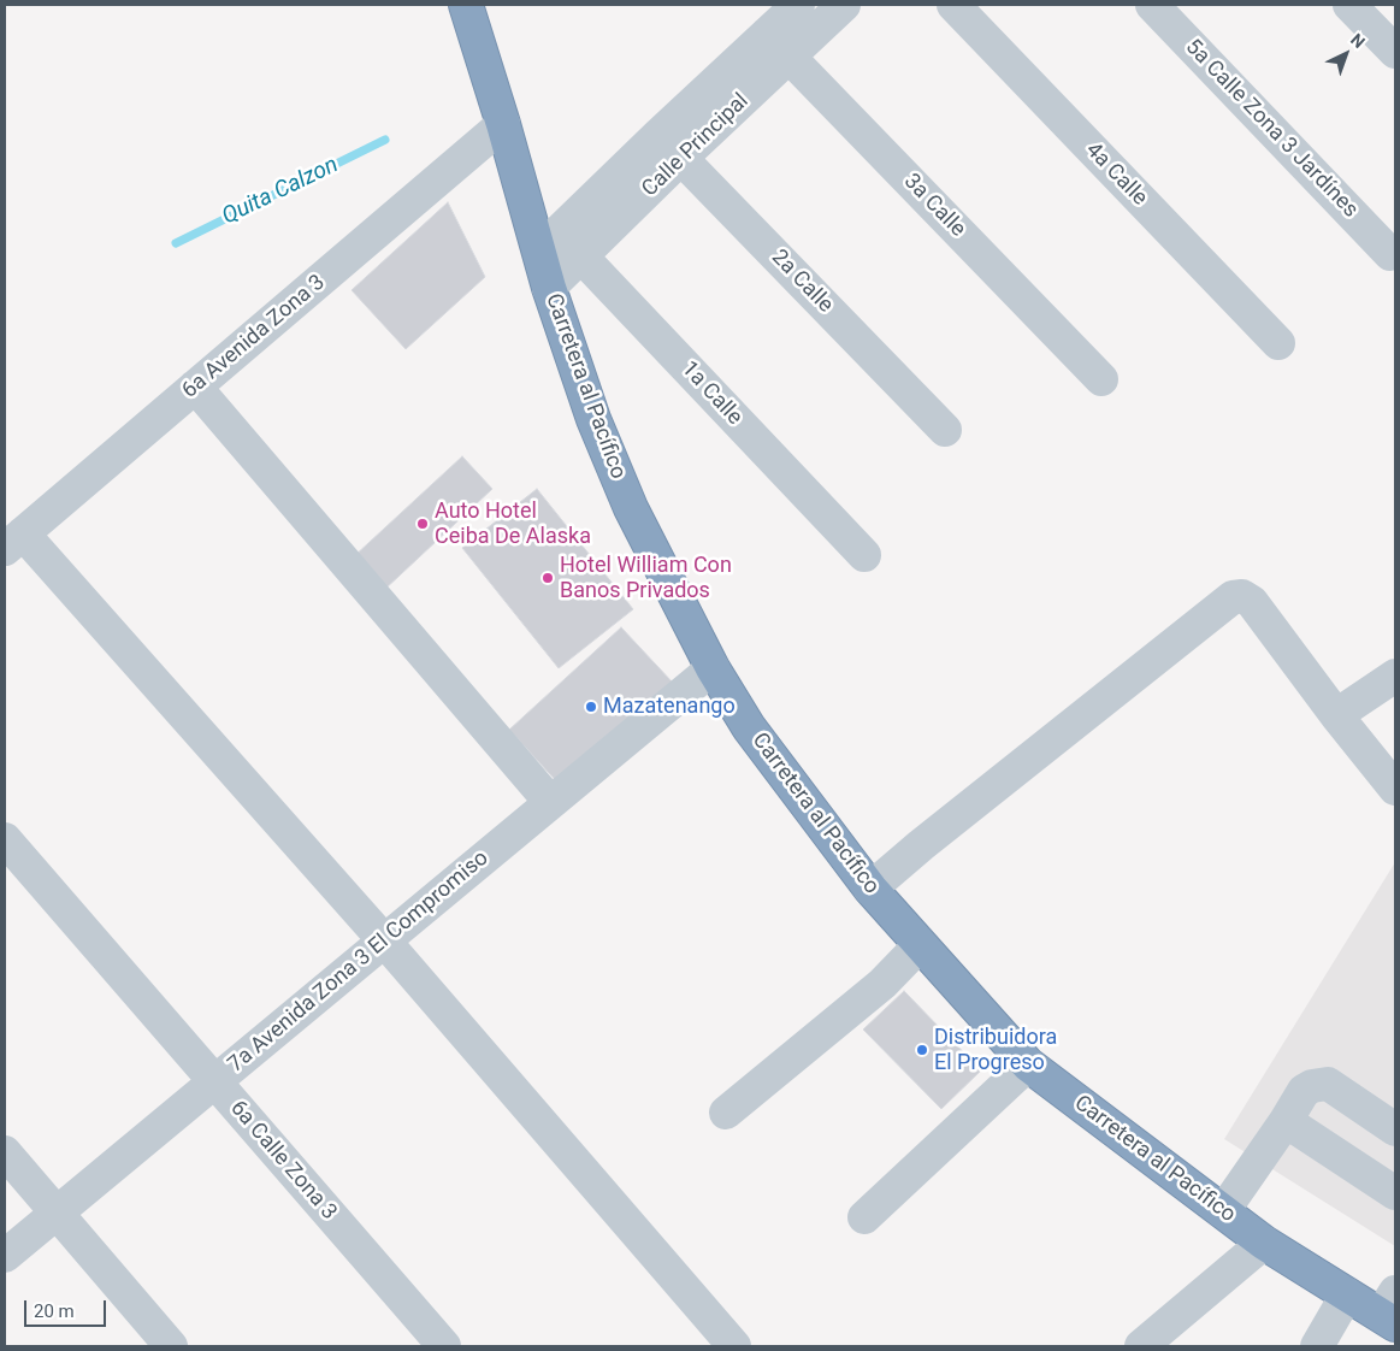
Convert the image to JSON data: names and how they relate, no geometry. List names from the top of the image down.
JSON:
{
  "streets": {
    "highway": ["Carretera al Pacífico"],
    "street": [
      "5a Calle Zona 3 Jardínes",
      "Calle Principal",
      "4a Calle",
      "3a Calle",
      "2a Calle",
      "6a Avenida Zona 3",
      "1a Calle",
      "7a Avenida Zona 3 El Compromiso",
      "6a Calle Zona 3"
    ]
  },
  "crossings": [
    ["Calle Principal", "3a Calle"],
    ["Calle Principal", "2a Calle"],
    ["Calle Principal", "Carretera al Pacífico"],
    ["Calle Principal", "1a Calle"],
    ["6a Avenida Zona 3", "Carretera al Pacífico"],
    ["Carretera al Pacífico", "1a Calle"],
    ["Carretera al Pacífico", "7a Avenida Zona 3 El Compromiso"],
    ["7a Avenida Zona 3 El Compromiso", "6a Calle Zona 3"]
  ],
  "water": ["Quita Calzon"],
  "places": [
    "Auto Hotel Ceiba De Alaska",
    "Hotel William Con Banos Privados",
    "Mazatenango",
    "Distribuidora El Progreso"
  ],
  "scale_bar": "20 m",
  "north": "top right"
}
